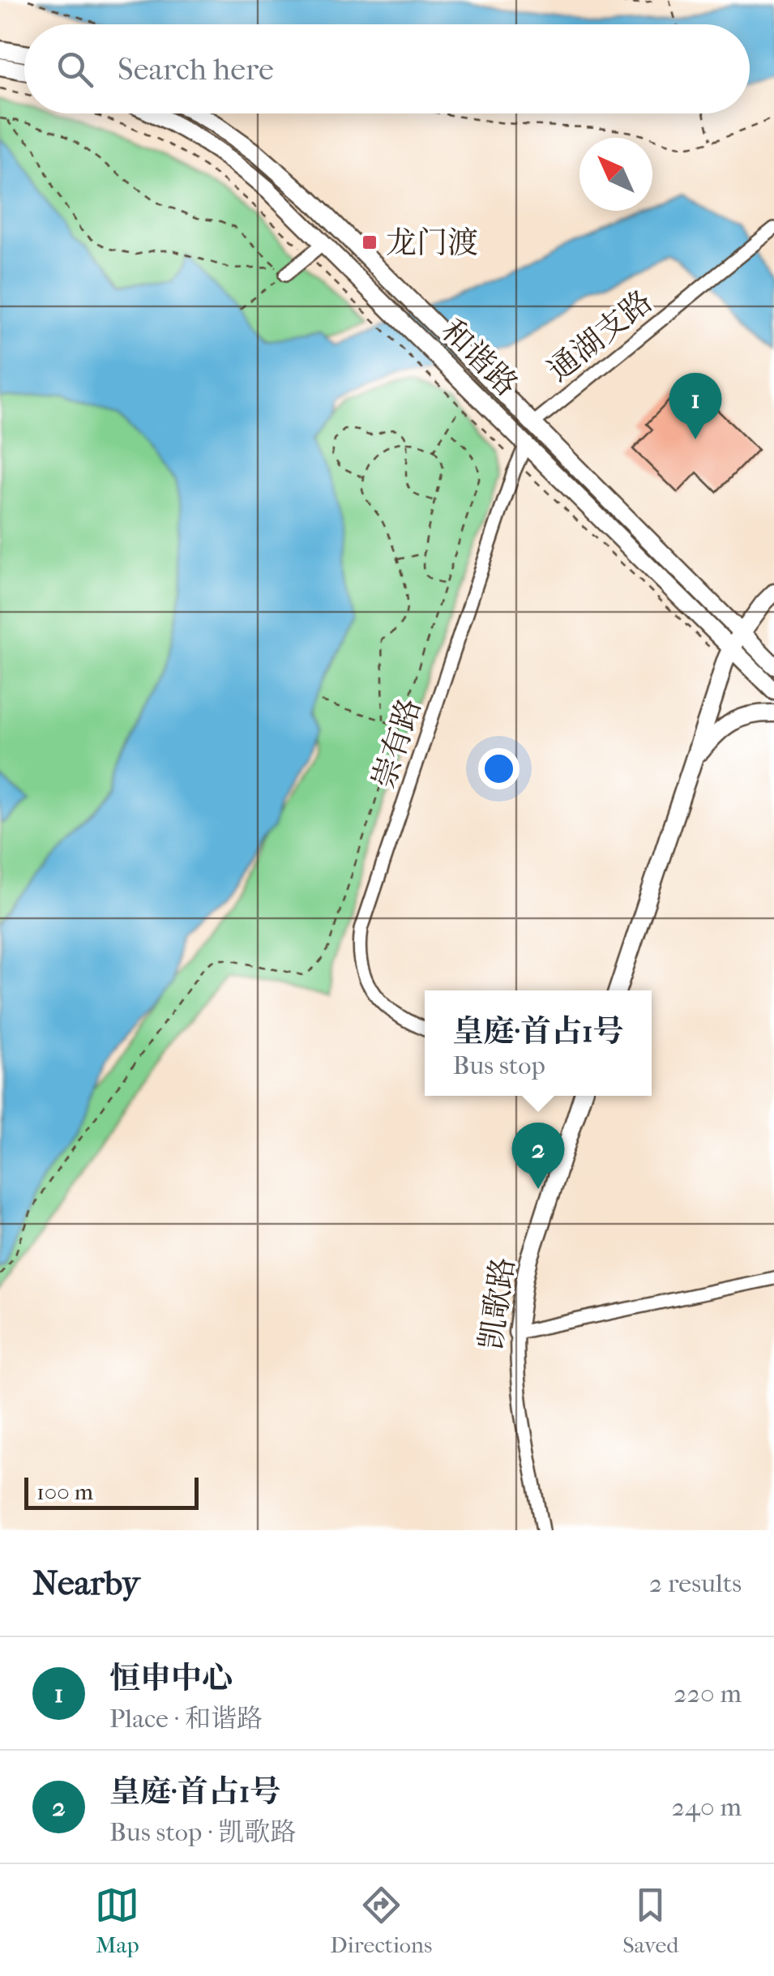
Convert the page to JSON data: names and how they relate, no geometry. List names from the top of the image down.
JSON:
{
  "streets": {
    "main road": ["和谐路", "凯歌路"],
    "street": ["通湖支路", "崇有路"]
  },
  "crossings": [
    ["通湖支路", "和谐路"],
    ["和谐路", "崇有路"]
  ],
  "places": {
    "transit": ["龙门渡"]
  },
  "scale_bar": "100 m",
  "north": "top left",
  "page": {
    "search": "Search here",
    "pins": ["1", "2"],
    "popup": ["皇庭·首占1号", "Bus stop"],
    "scale": "100 m",
    "heading": ["Nearby", "2 results"],
    "list": [
      {
        "mark": "1",
        "name": "恒申中心",
        "note": "Place · 和谐路",
        "value": "220 m"
      },
      {
        "mark": "2",
        "name": "皇庭·首占1号",
        "note": "Bus stop · 凯歌路",
        "value": "240 m"
      }
    ],
    "nav": ["Map", "Directions", "Saved"]
  }
}
